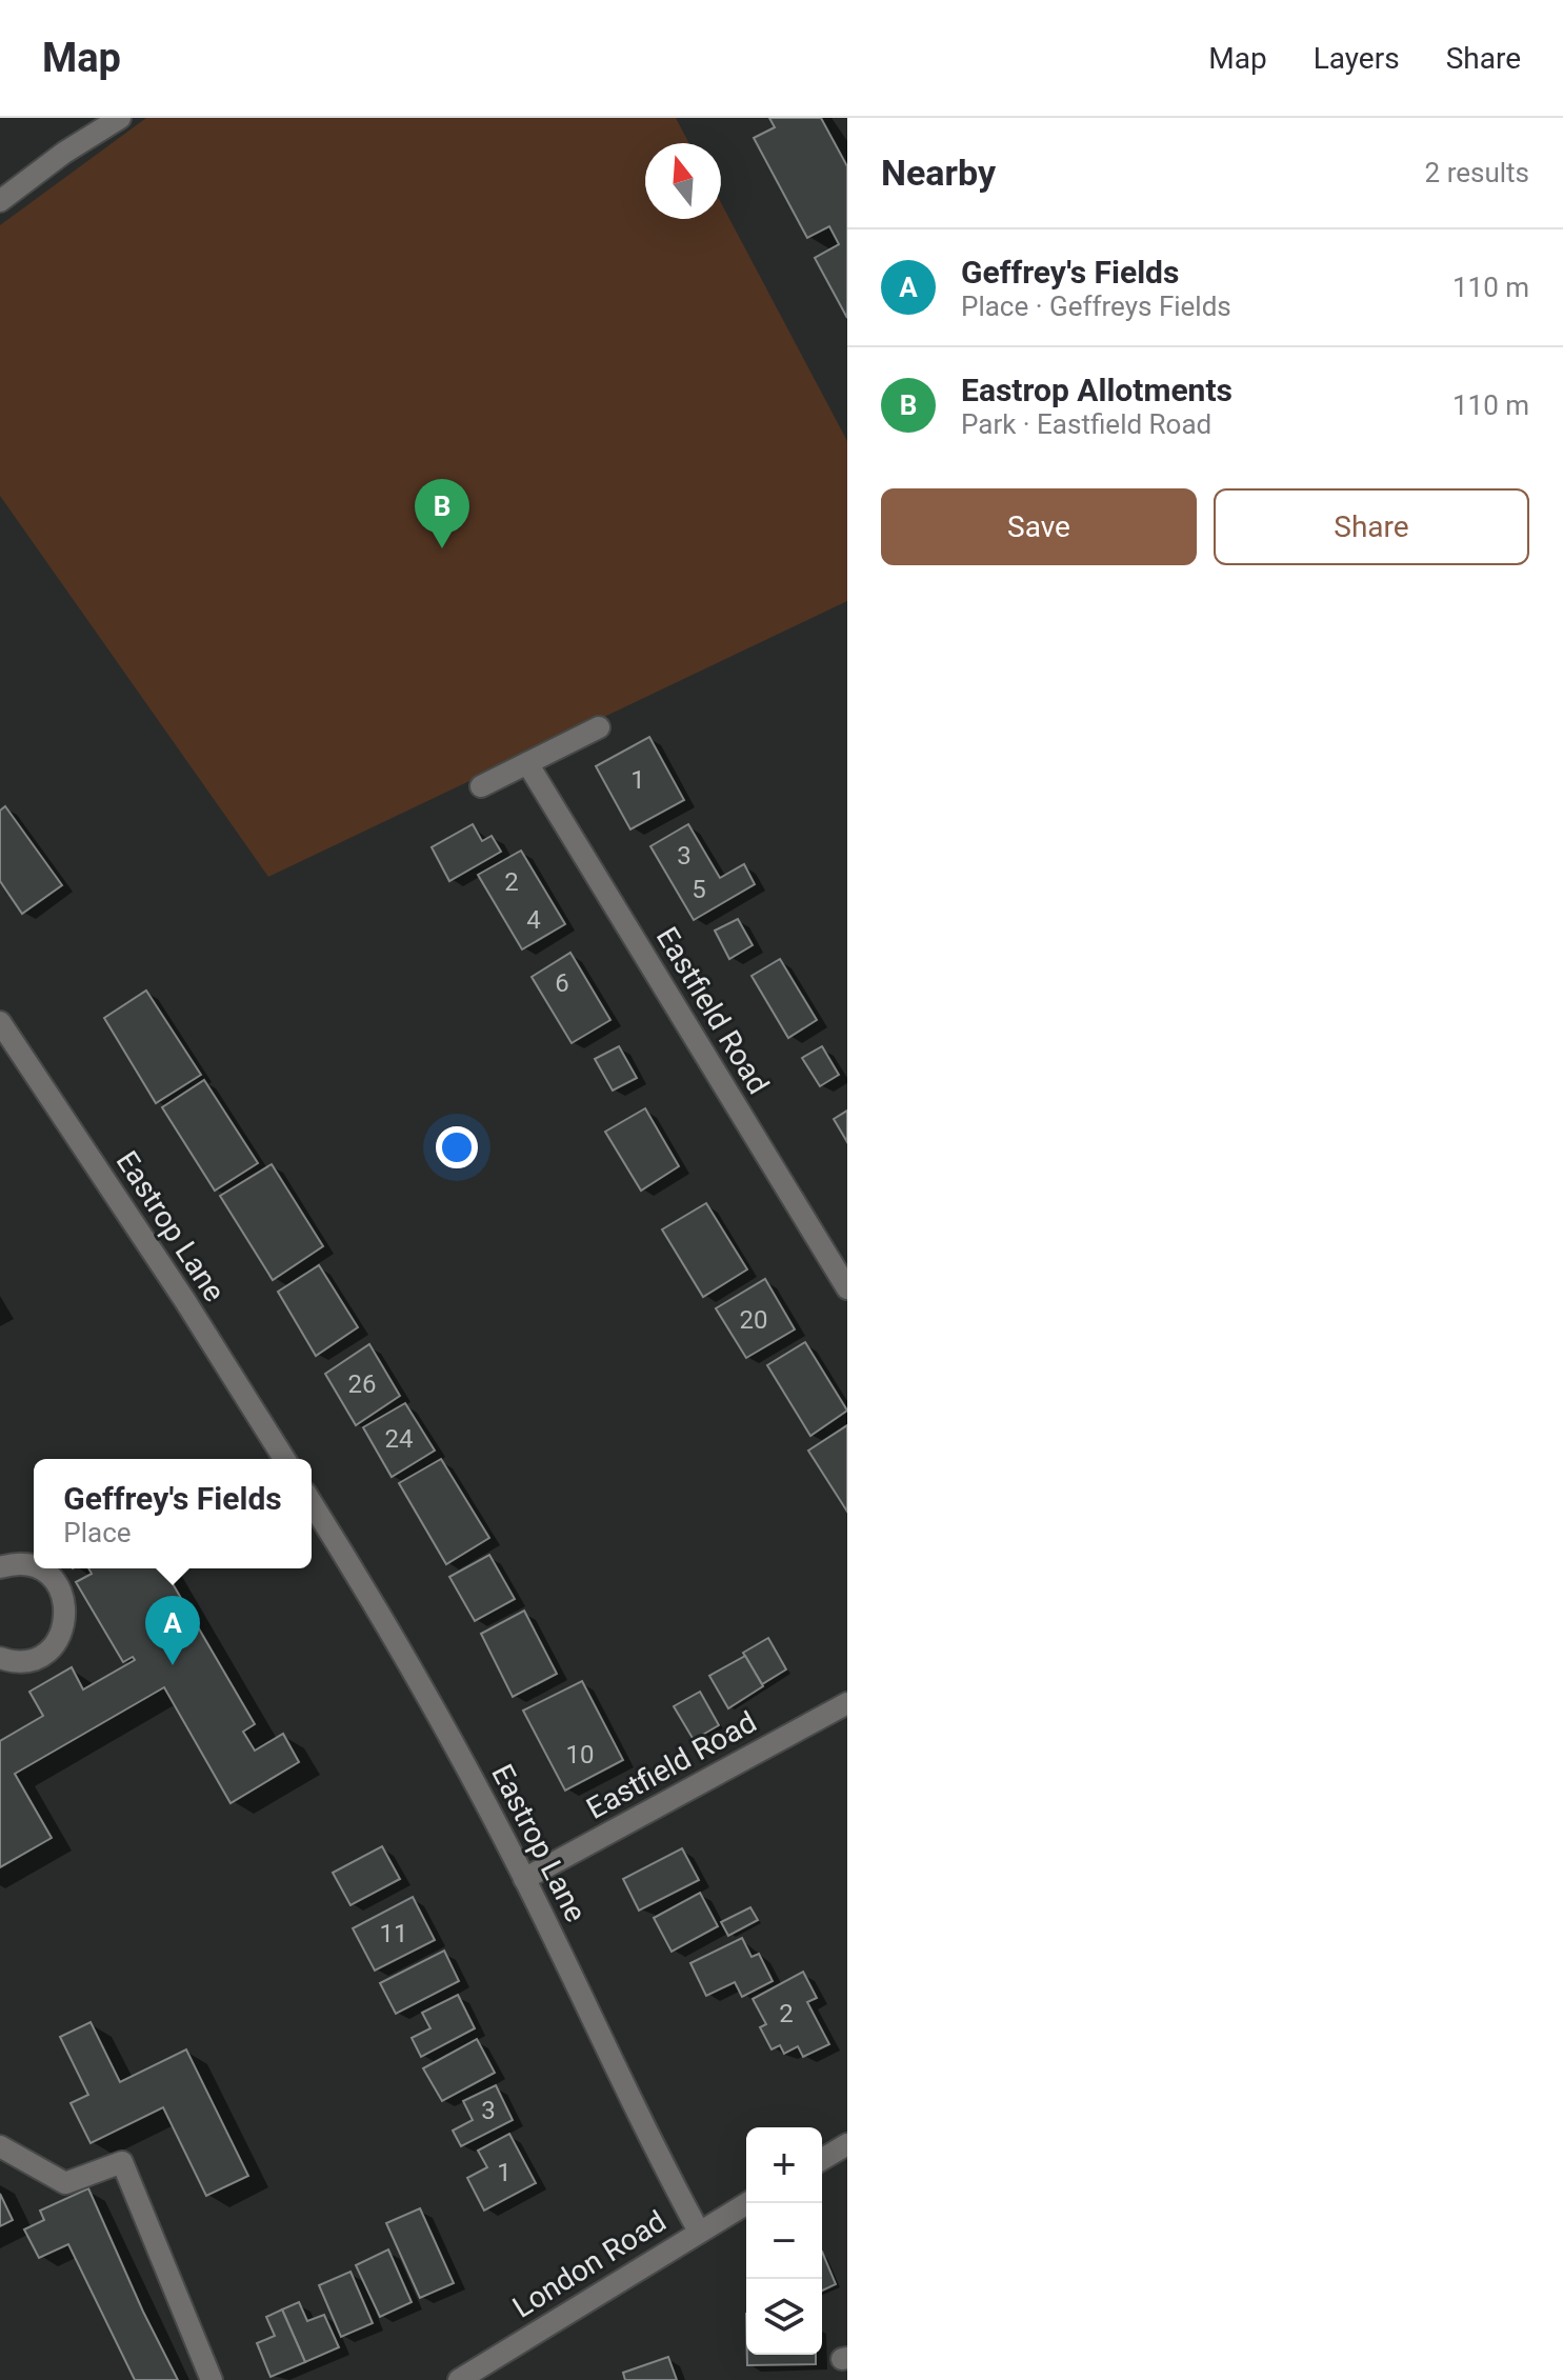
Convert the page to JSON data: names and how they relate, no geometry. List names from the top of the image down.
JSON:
{
  "streets": {
    "street": ["Eastfield Road", "Eastrop Lane", "London Road"]
  },
  "crossings": [
    ["Eastfield Road", "Eastrop Lane"],
    ["Eastrop Lane", "London Road"]
  ],
  "house_numbers": [
    "1",
    "3",
    "2",
    "5",
    "4",
    "6",
    "20",
    "26",
    "24",
    "10",
    "11",
    "2",
    "3",
    "1"
  ],
  "north": "top",
  "page": {
    "header": "Map",
    "nav": ["Map", "Layers", "Share"],
    "heading": ["Nearby", "2 results"],
    "list": [
      {
        "mark": "A",
        "name": "Geffrey's Fields",
        "note": "Place · Geffreys Fields",
        "value": "110 m"
      },
      {
        "mark": "B",
        "name": "Eastrop Allotments",
        "note": "Park · Eastfield Road",
        "value": "110 m"
      }
    ],
    "buttons": ["Save", "Share"],
    "pins": ["B", "A"],
    "popup": ["Geffrey's Fields", "Place"],
    "map_buttons": ["+", "−"]
  }
}
